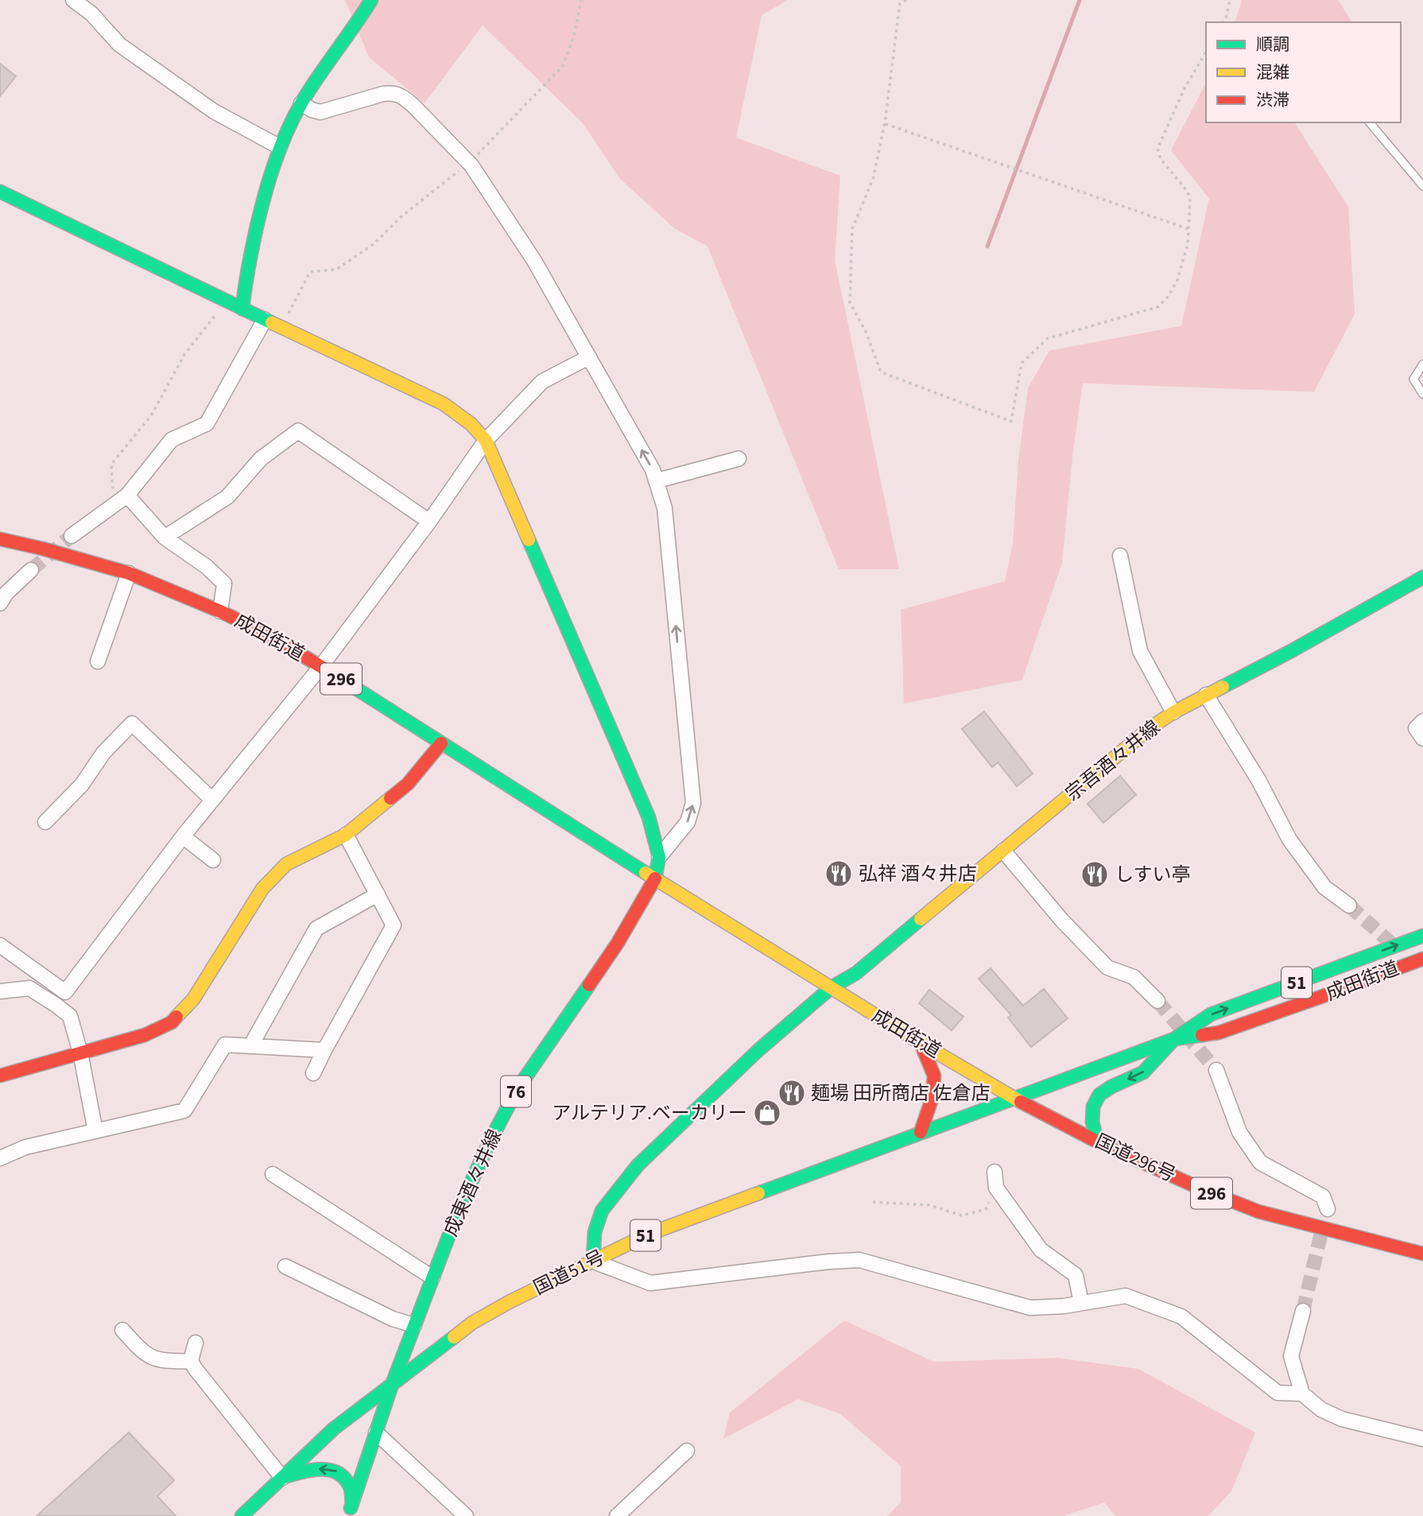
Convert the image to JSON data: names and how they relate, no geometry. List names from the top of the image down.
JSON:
{
  "streets": {
    "main road": [
      "成田街道",
      "296",
      "宗吾酒々井線",
      "51",
      "76",
      "国道296号",
      "成東酒々井線",
      "国道51号"
    ]
  },
  "crossings": [
    ["成田街道", "宗吾酒々井線"],
    ["成田街道", "国道296号"],
    ["成田街道", "成東酒々井線"],
    ["成田街道", "国道51号"],
    ["宗吾酒々井線", "国道51号"],
    ["国道296号", "国道51号"],
    ["成東酒々井線", "国道51号"]
  ],
  "places": {
    "restaurant": ["弘祥 酒々井店", "しすい亭", "麺場 田所商店 佐倉店"],
    "shop": ["アルテリア.ベーカリー"]
  },
  "legend": ["順調", "混雑", "渋滞"]
}
